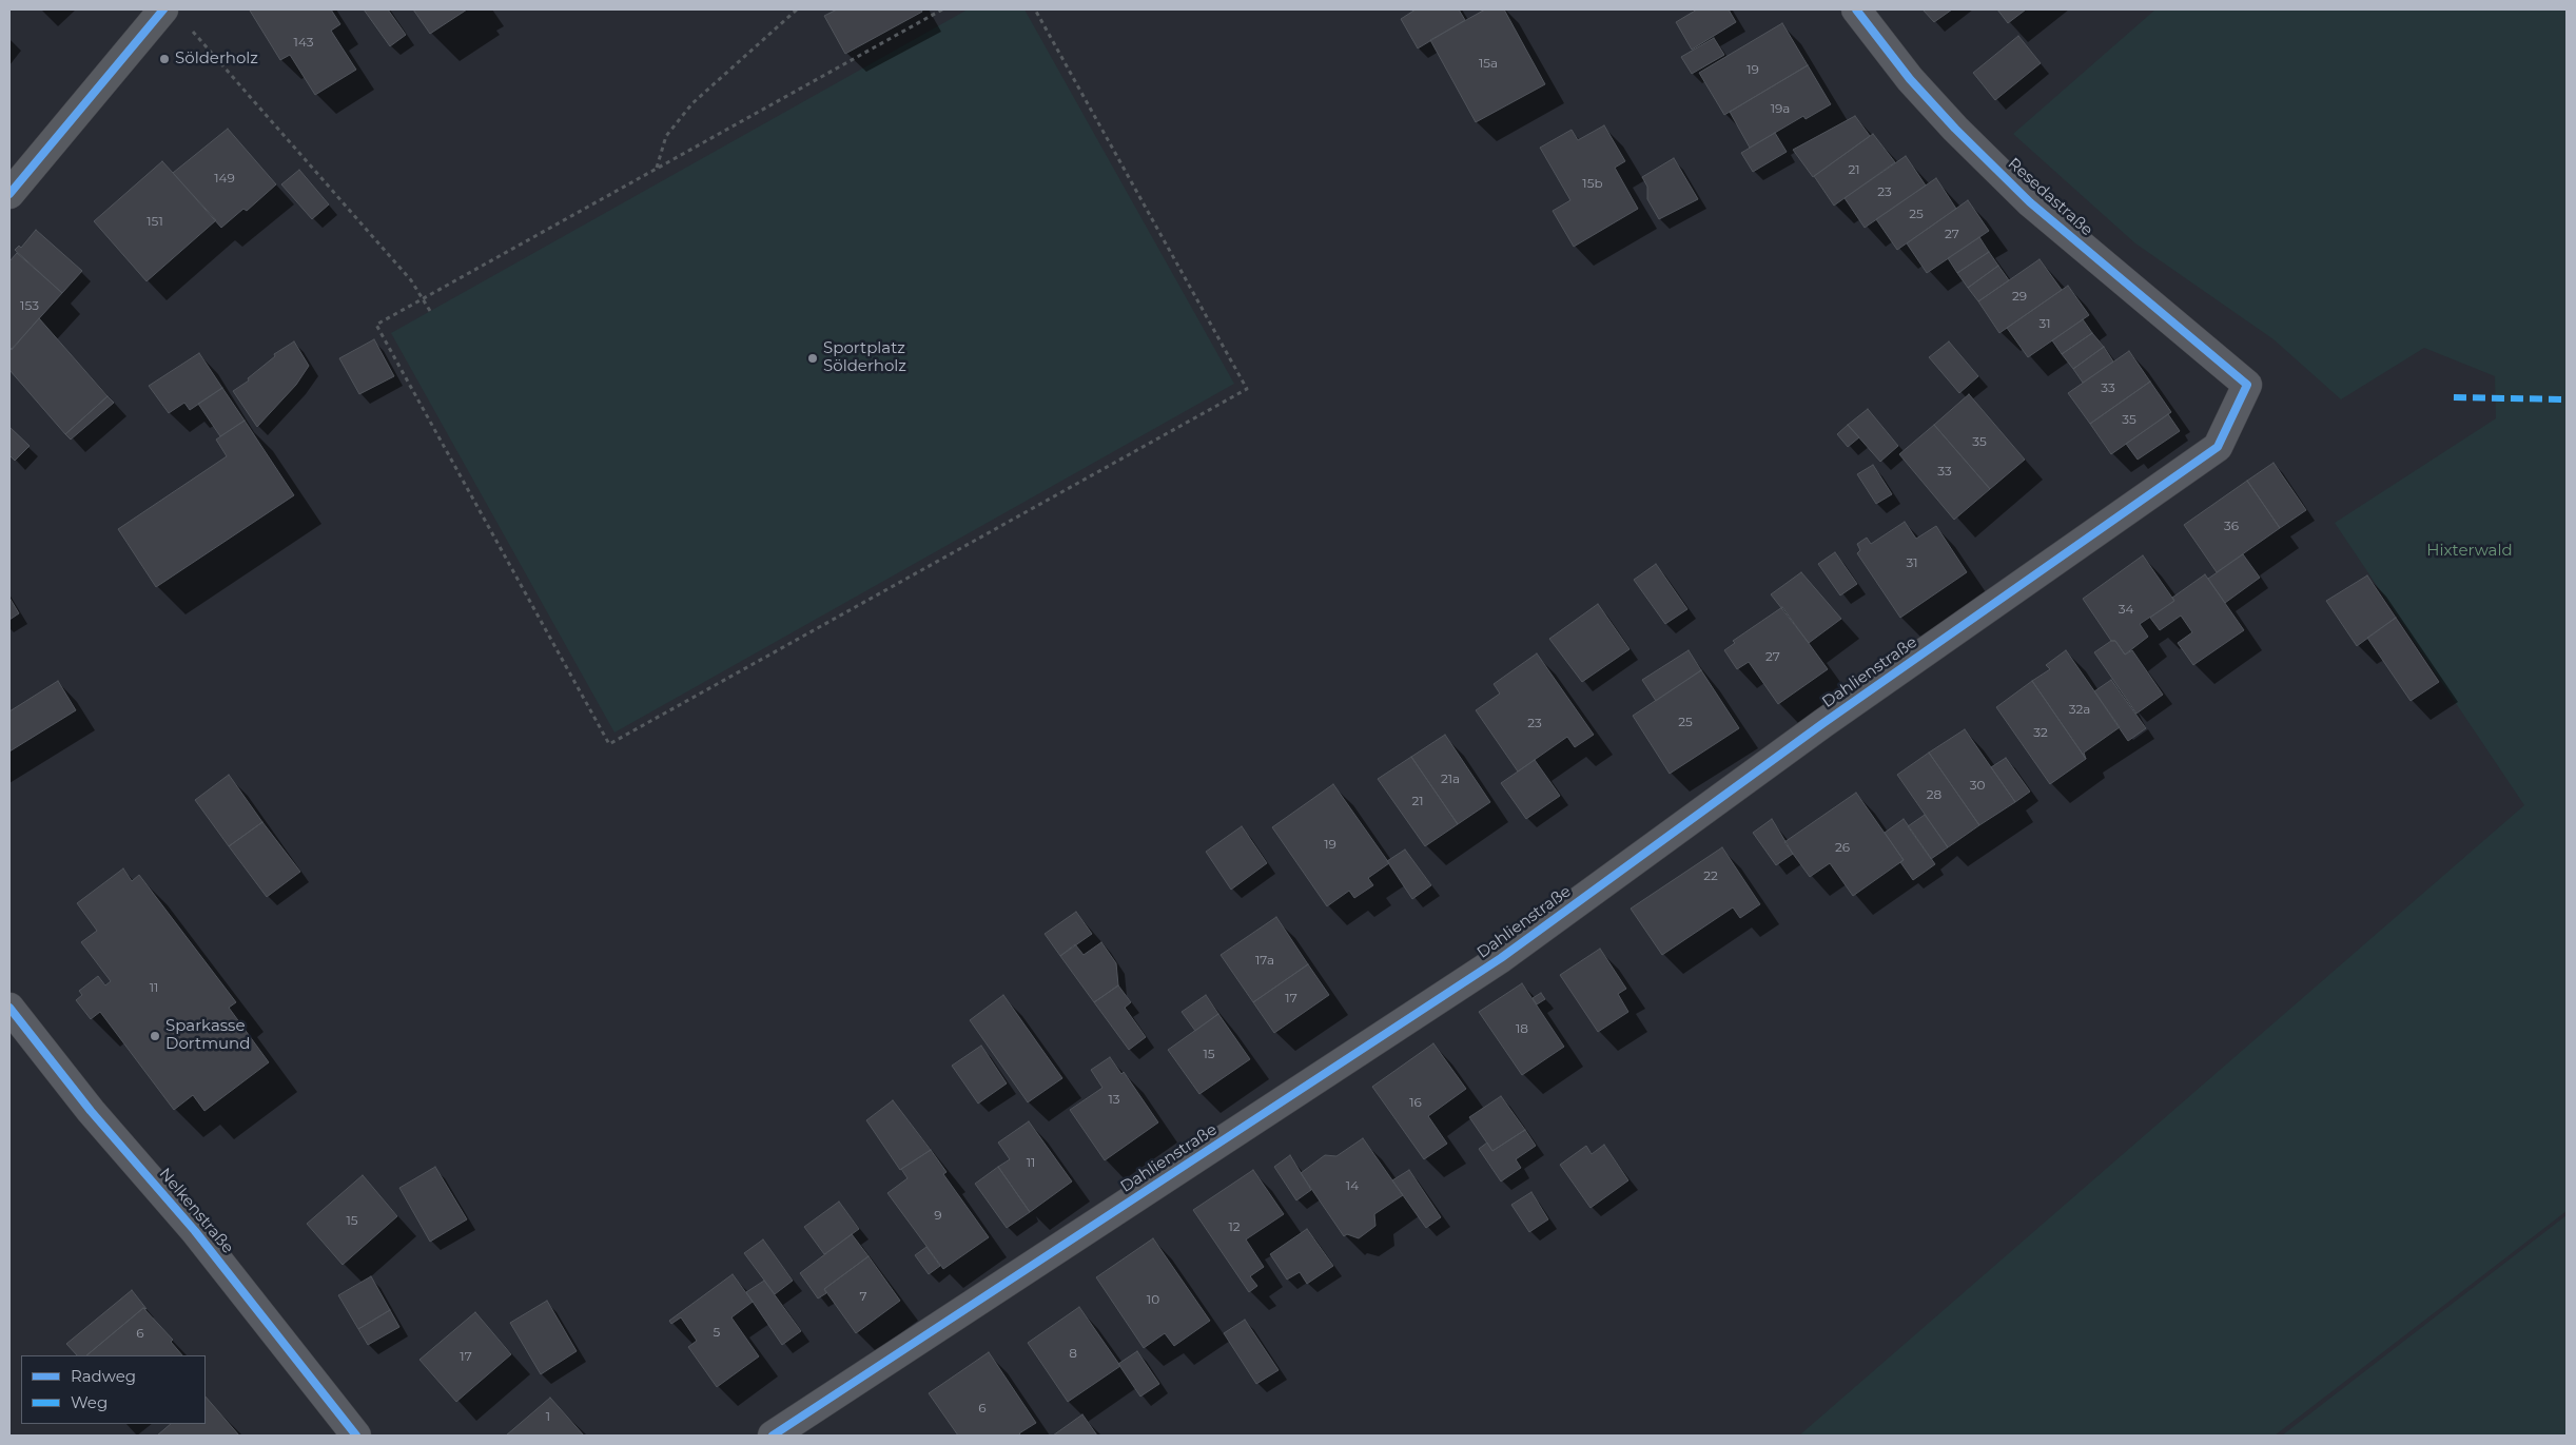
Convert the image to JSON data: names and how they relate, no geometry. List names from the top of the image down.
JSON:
{
  "streets": {
    "street": ["Resedastraße", "Dahlienstraße", "Nelkenstraße"]
  },
  "crossings": [
    ["Resedastraße", "Dahlienstraße"]
  ],
  "parks": ["Hixterwald"],
  "places": ["Sölderholz", "Sportplatz Sölderholz", "Sparkasse Dortmund"],
  "house_numbers": [
    "143",
    "15a",
    "19",
    "19a",
    "21",
    "149",
    "15b",
    "23",
    "25",
    "151",
    "27",
    "29",
    "153",
    "31",
    "33",
    "35",
    "35",
    "33",
    "36",
    "31",
    "34",
    "27",
    "32a",
    "25",
    "23",
    "32",
    "21a",
    "30",
    "28",
    "21",
    "19",
    "26",
    "22",
    "17a",
    "11",
    "17",
    "18",
    "15",
    "13",
    "16",
    "11",
    "14",
    "9",
    "15",
    "12",
    "7",
    "10",
    "5",
    "6",
    "8",
    "17",
    "6",
    "1"
  ],
  "legend": ["Radweg", "Weg"]
}
